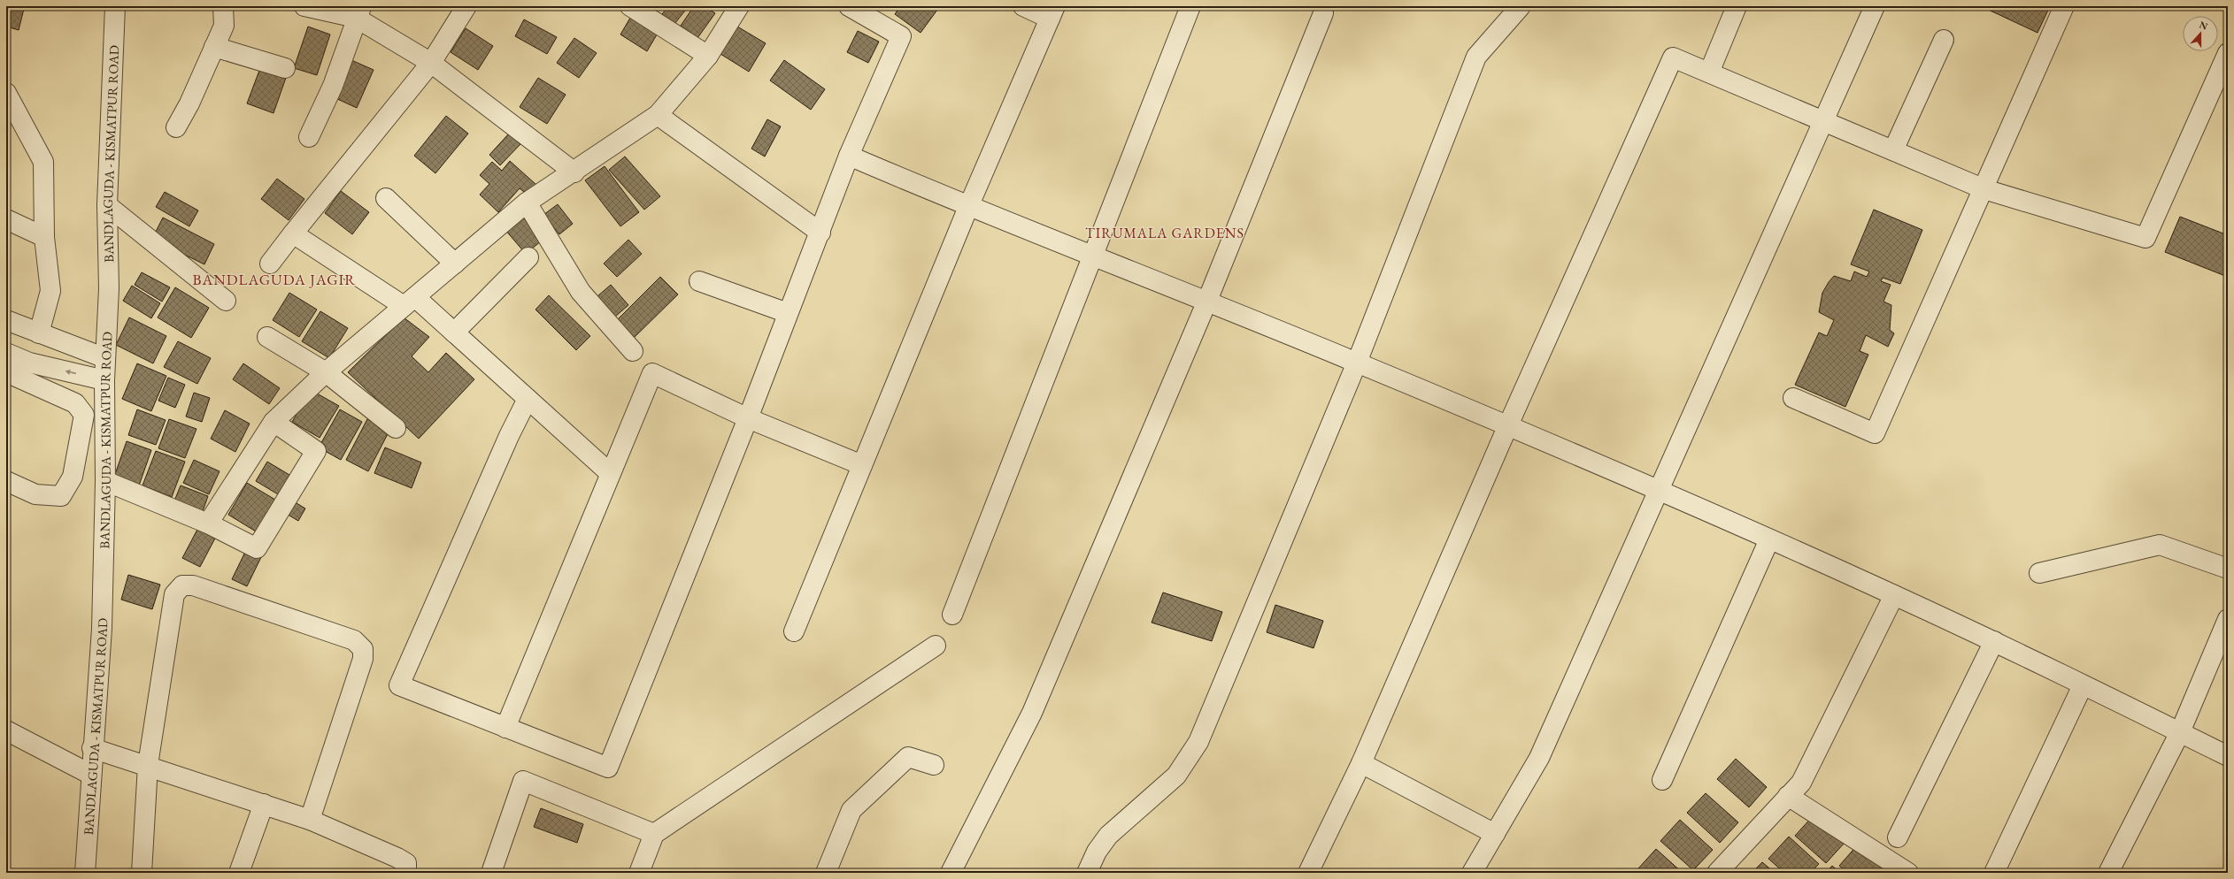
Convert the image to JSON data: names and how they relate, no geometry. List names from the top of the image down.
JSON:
{
  "streets": {
    "street": ["BANDLAGUDA - KISMATPUR ROAD"]
  },
  "districts": ["TIRUMALA GARDENS", "BANDLAGUDA JAGIR"],
  "north": "top"
}
